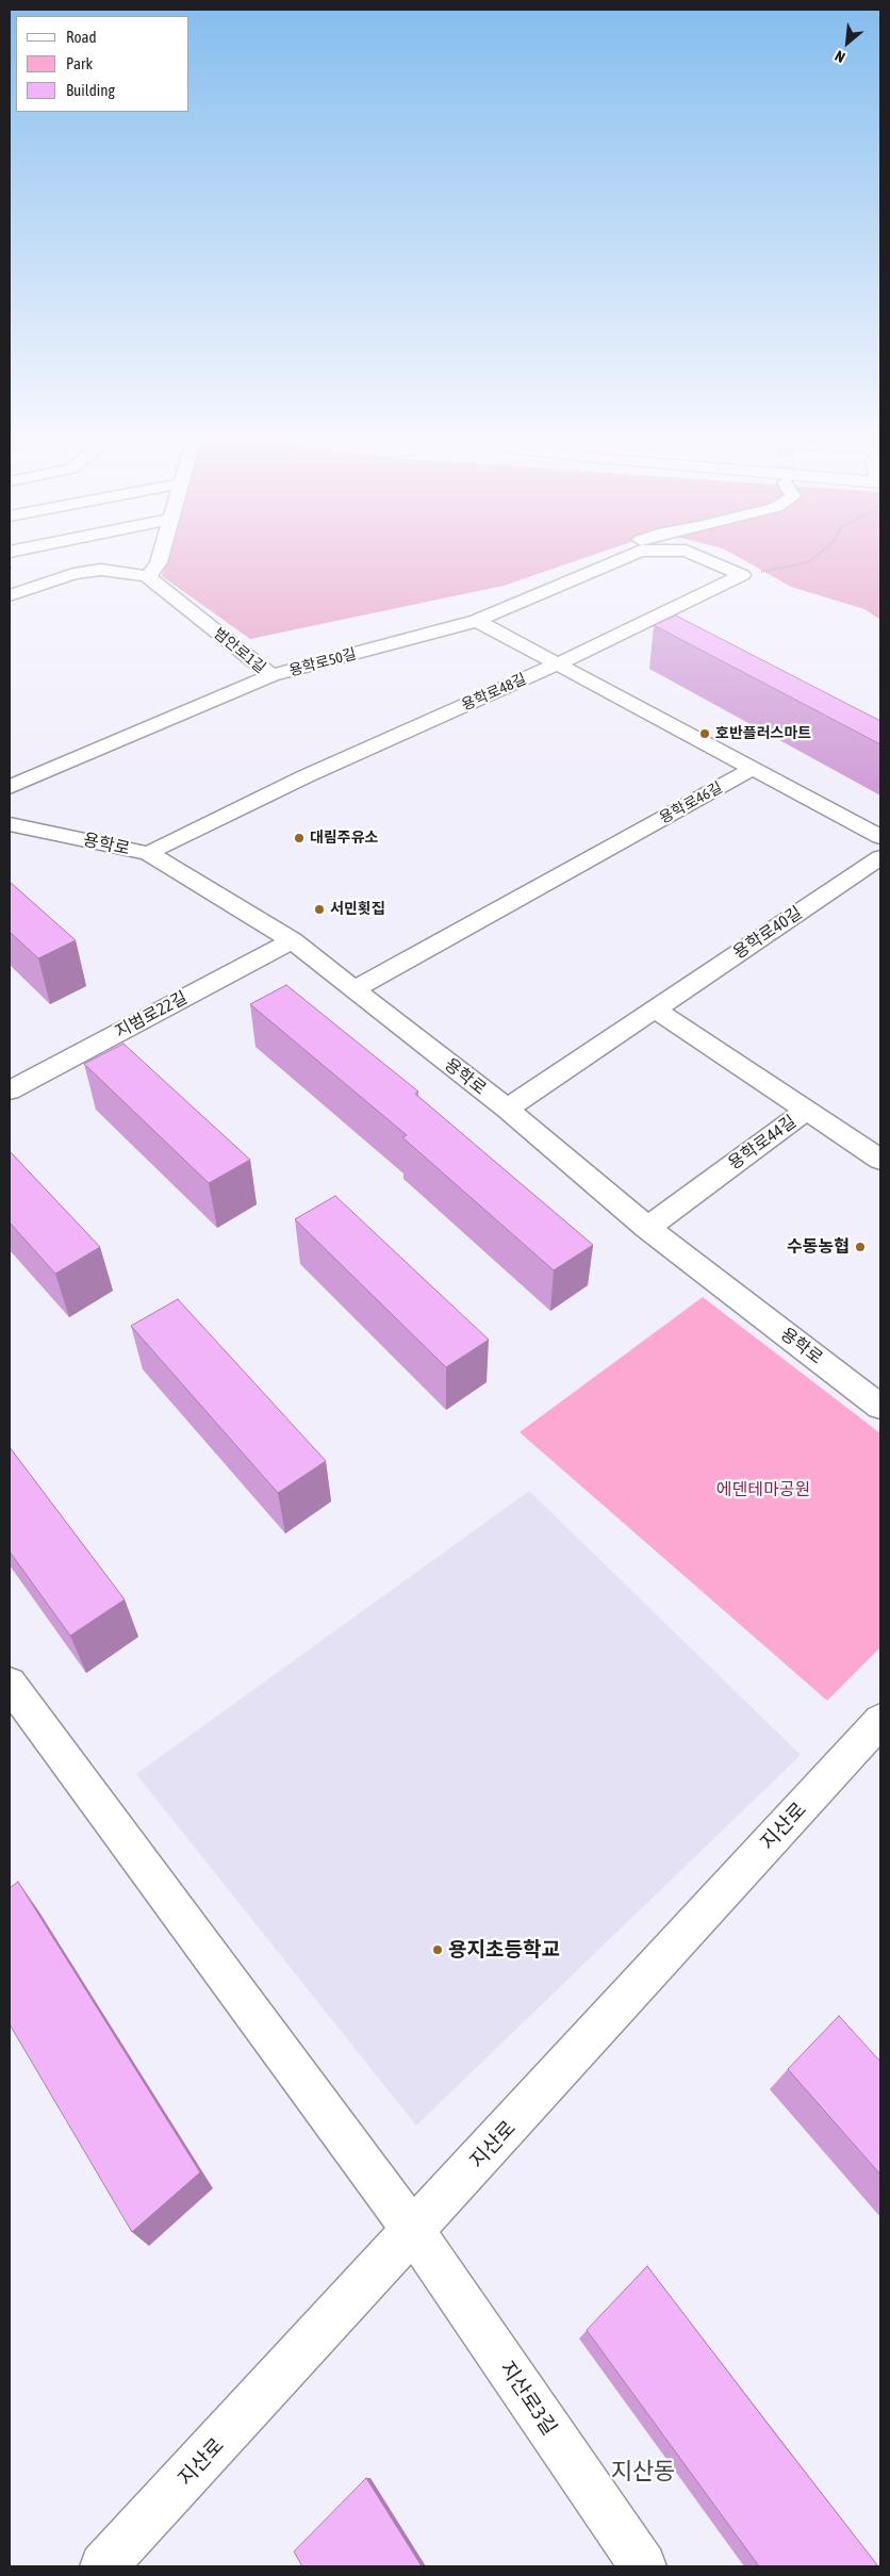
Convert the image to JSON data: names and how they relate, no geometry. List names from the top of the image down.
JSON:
{
  "streets": {
    "street": [
      "범안로1길",
      "용학로50길",
      "용학로48길",
      "용학로46길",
      "용학로",
      "용학로40길",
      "지범로22길",
      "용학로44길",
      "지산로",
      "지산로3길"
    ]
  },
  "crossings": [
    ["범안로1길", "용학로50길"],
    ["용학로48길", "용학로"],
    ["용학로46길", "용학로"],
    ["용학로", "용학로40길"],
    ["용학로", "지범로22길"],
    ["용학로", "용학로44길"],
    ["용학로40길", "용학로44길"],
    ["지산로", "지산로3길"]
  ],
  "districts": ["지산동"],
  "parks": ["에덴테마공원"],
  "places": [
    "호반플러스마트",
    "대림주유소",
    "서민횟집",
    "수동농협",
    "용지초등학교"
  ],
  "legend": ["Road", "Park", "Building"],
  "north": "bottom left"
}
